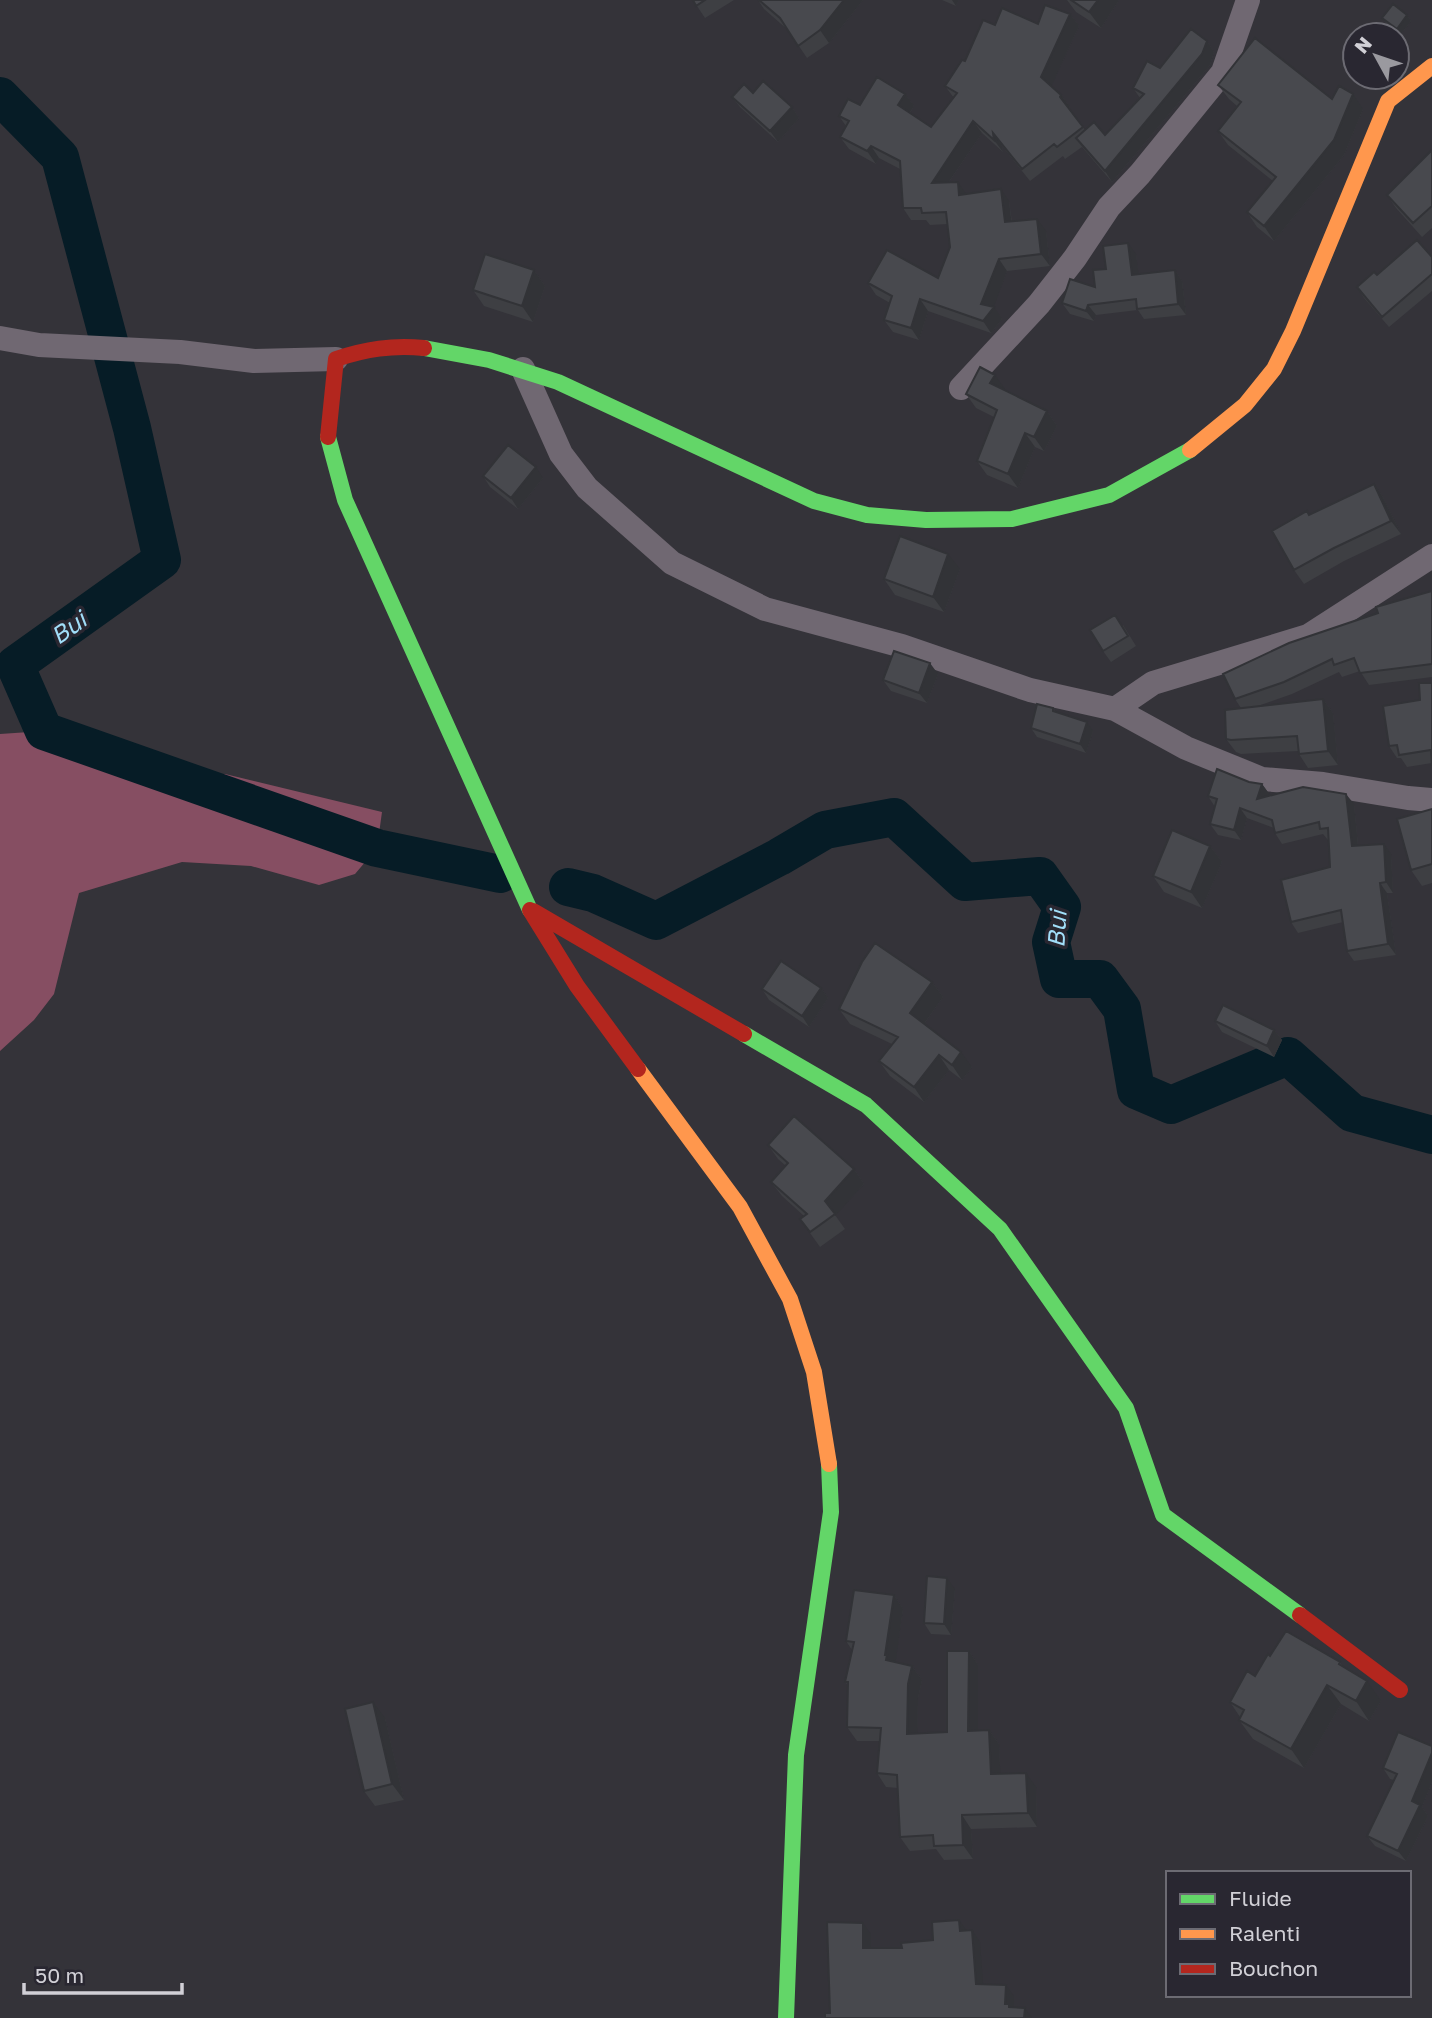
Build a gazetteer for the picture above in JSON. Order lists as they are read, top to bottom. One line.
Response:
{"water":["Bui"],"legend":["Fluide","Ralenti","Bouchon"],"scale_bar":"50 m","north":"top left"}
